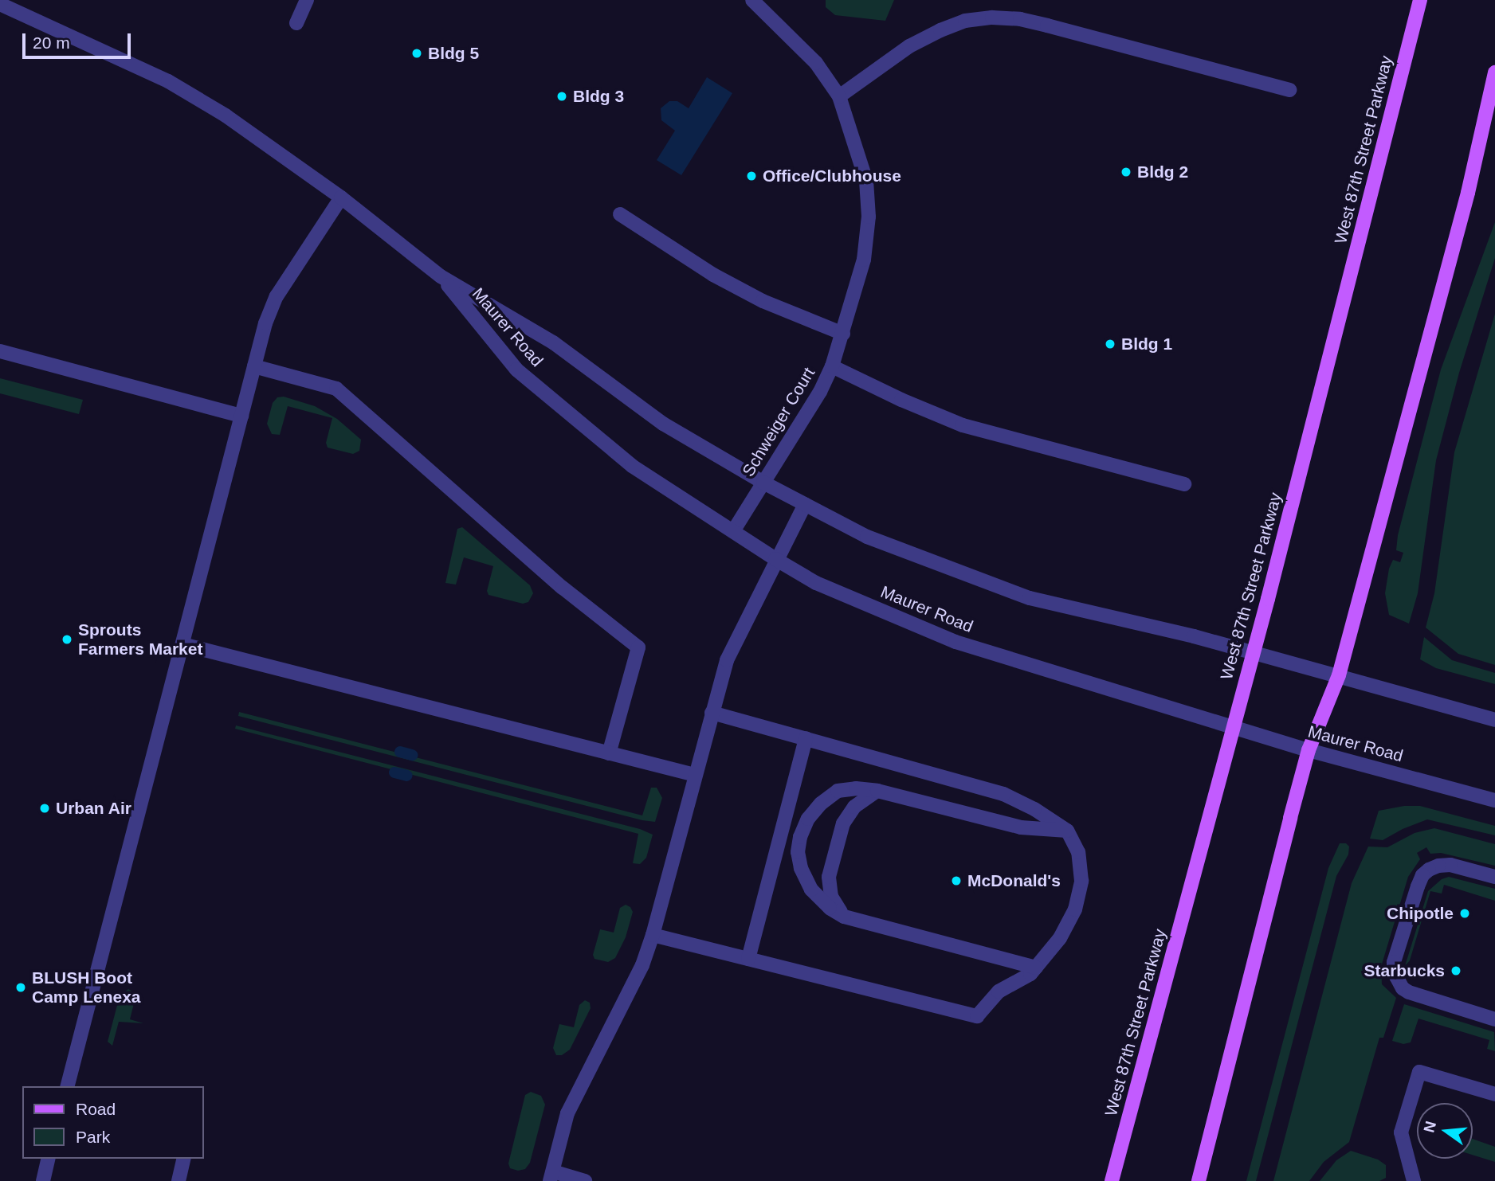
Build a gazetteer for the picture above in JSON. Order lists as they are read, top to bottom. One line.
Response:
{"streets":{"main road":["West 87th Street Parkway"],"street":["Maurer Road","Schweiger Court"]},"crossings":[["West 87th Street Parkway","Maurer Road"],["Maurer Road","Schweiger Court"]],"places":["Bldg 5","Bldg 3","Bldg 2","Office/Clubhouse","Bldg 1","Sprouts Farmers Market","Urban Air","McDonald's","Chipotle","Starbucks","BLUSH Boot Camp Lenexa"],"legend":["Road","Park"],"scale_bar":"20 m","north":"left"}
